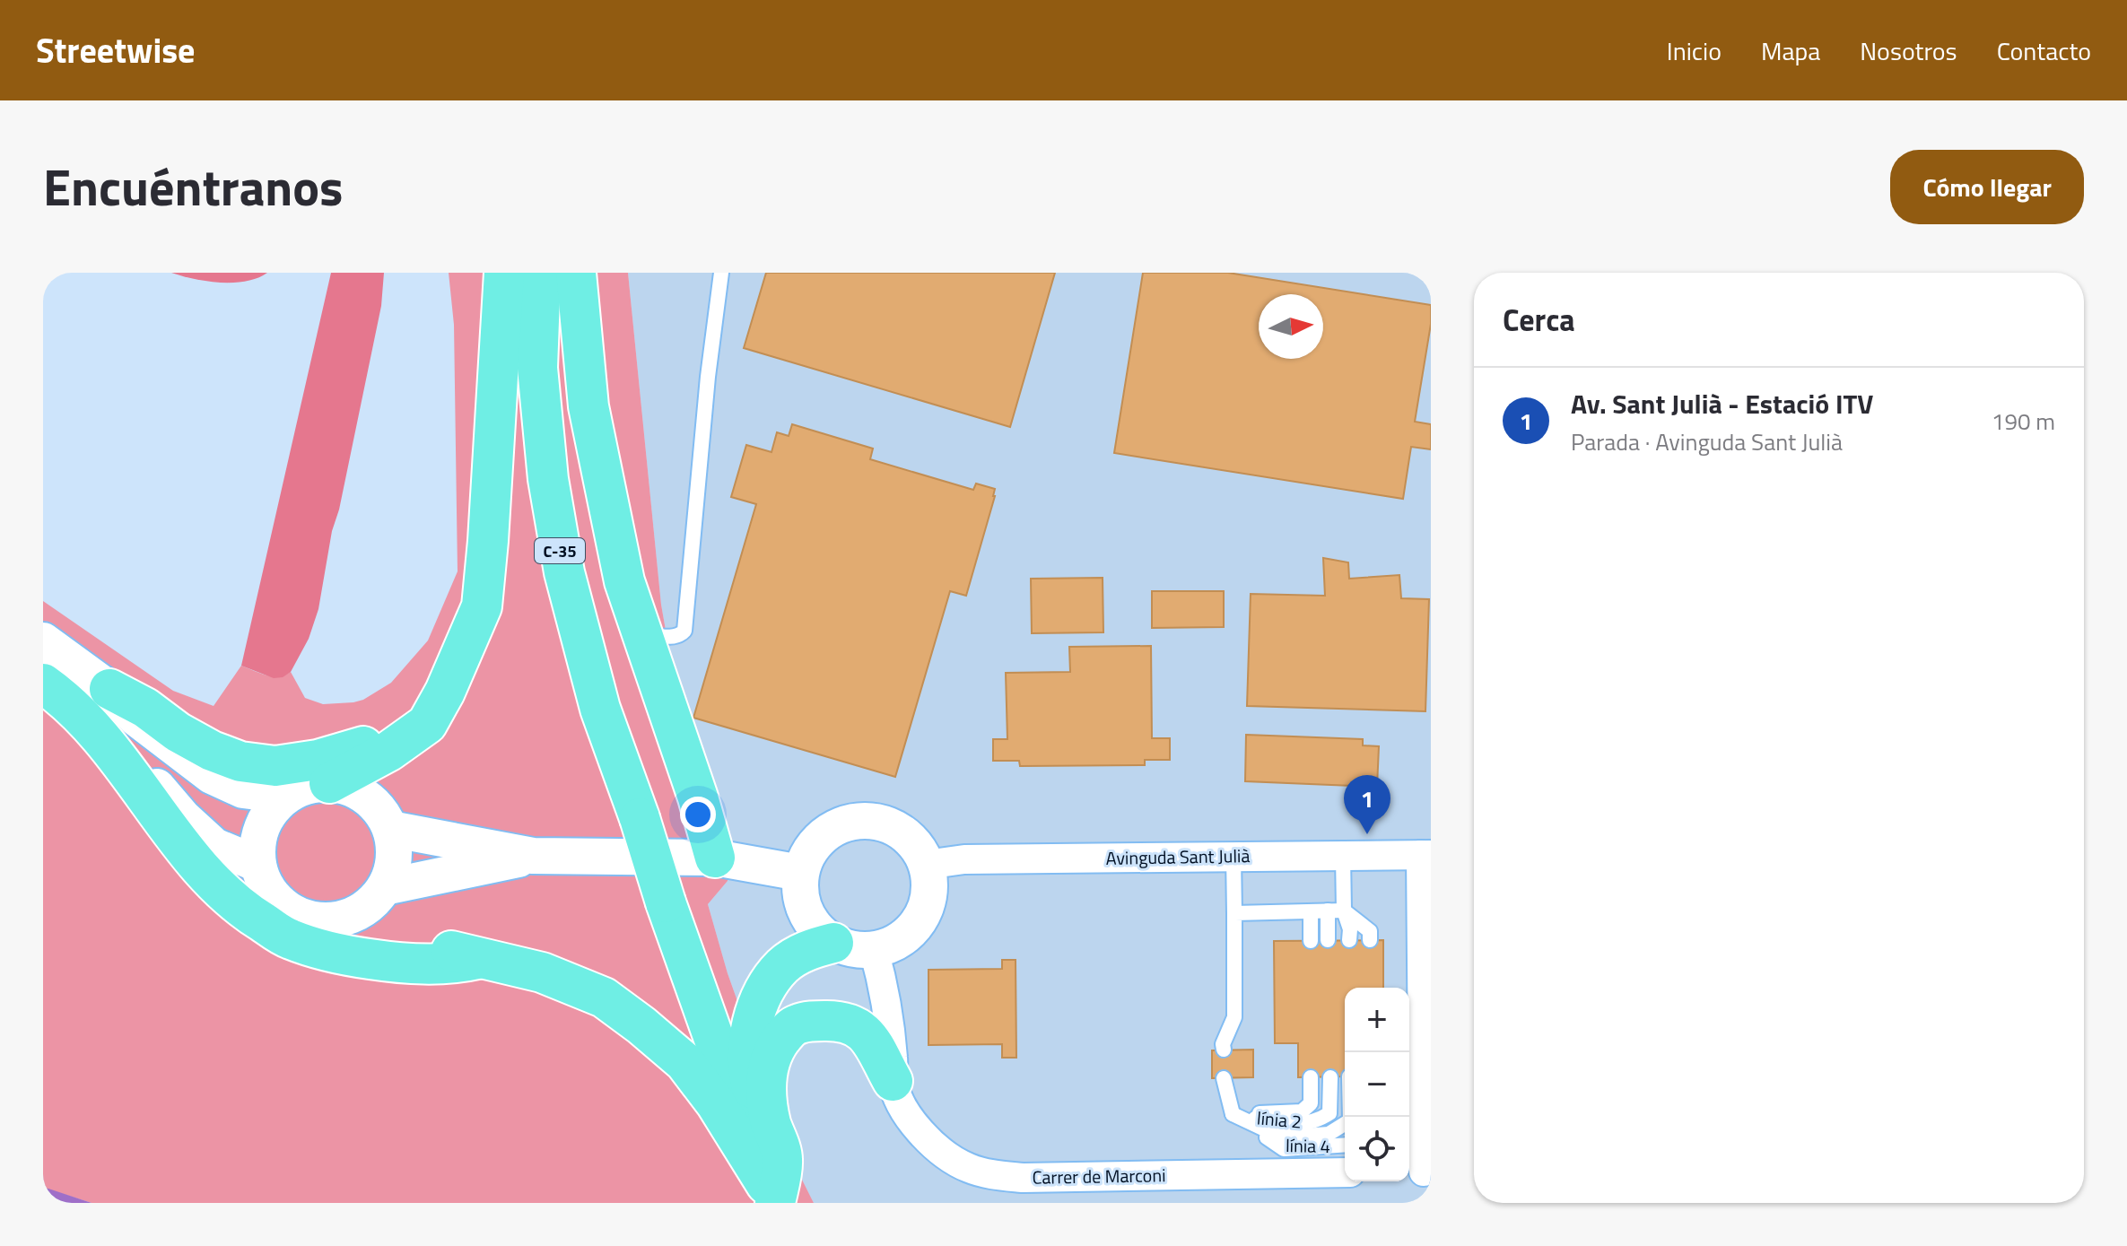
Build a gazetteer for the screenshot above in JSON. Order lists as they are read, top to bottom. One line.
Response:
{"streets":{"highway":["C-35"],"street":["Avinguda Sant Julià","Carrer de Marconi"],"lane":["línia 2","línia 4"]},"crossings":[["línia 2","línia 4"]],"north":"right","page":{"header":"Streetwise","nav":["Inicio","Mapa","Nosotros","Contacto"],"title":"Encuéntranos","buttons":"Cómo llegar","heading":"Cerca","list":[{"mark":"1","name":"Av. Sant Julià - Estació ITV","note":"Parada · Avinguda Sant Julià","value":"190 m"}],"pins":"1","map_buttons":["+","−"]}}
